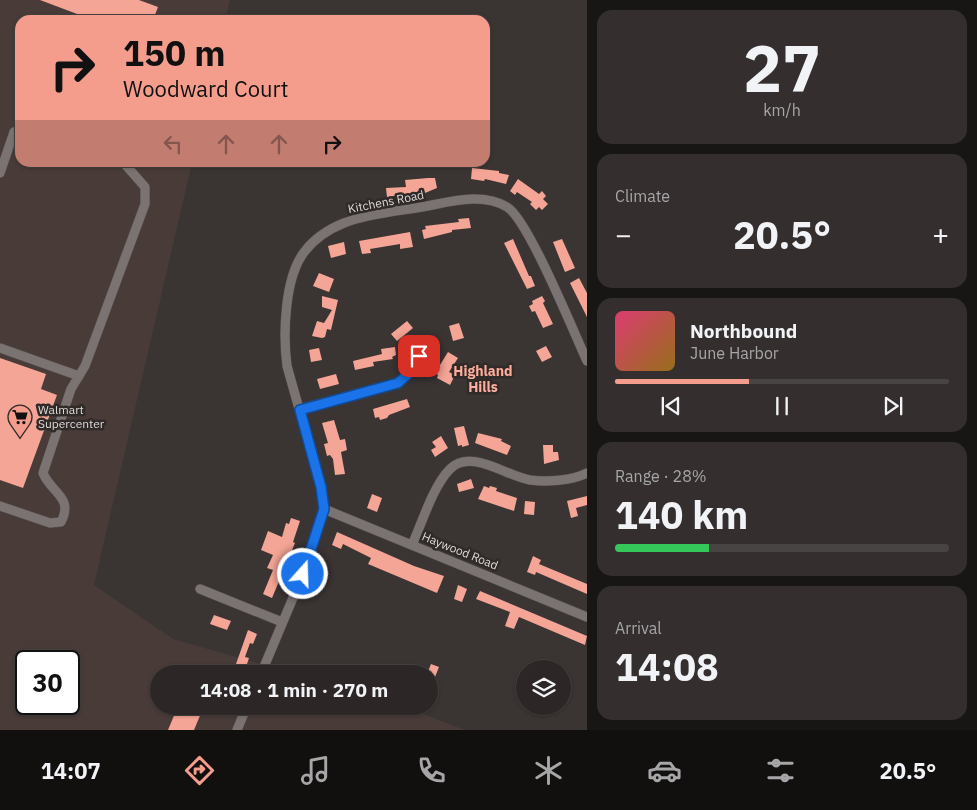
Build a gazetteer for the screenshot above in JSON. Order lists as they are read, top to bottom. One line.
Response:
{"streets":{"street":["Kitchens Road","Haywood Road"]},"crossings":[["Kitchens Road","Haywood Road"]],"districts":["Highland Hills"],"places":{"supermarket":["Walmart Supercenter"]},"page":{"tile":[["27","km/h"],"Climate",["Range · 28%","140 km"],["Arrival","14:08"]],"turn":["150 m","Woodward Court"],"heat":["−","20.5°","+"],"song":["Northbound","June Harbor"],"limit":"30","trip":"14:08 · 1 min · 270 m","tabs":["14:07","20.5°"]}}
